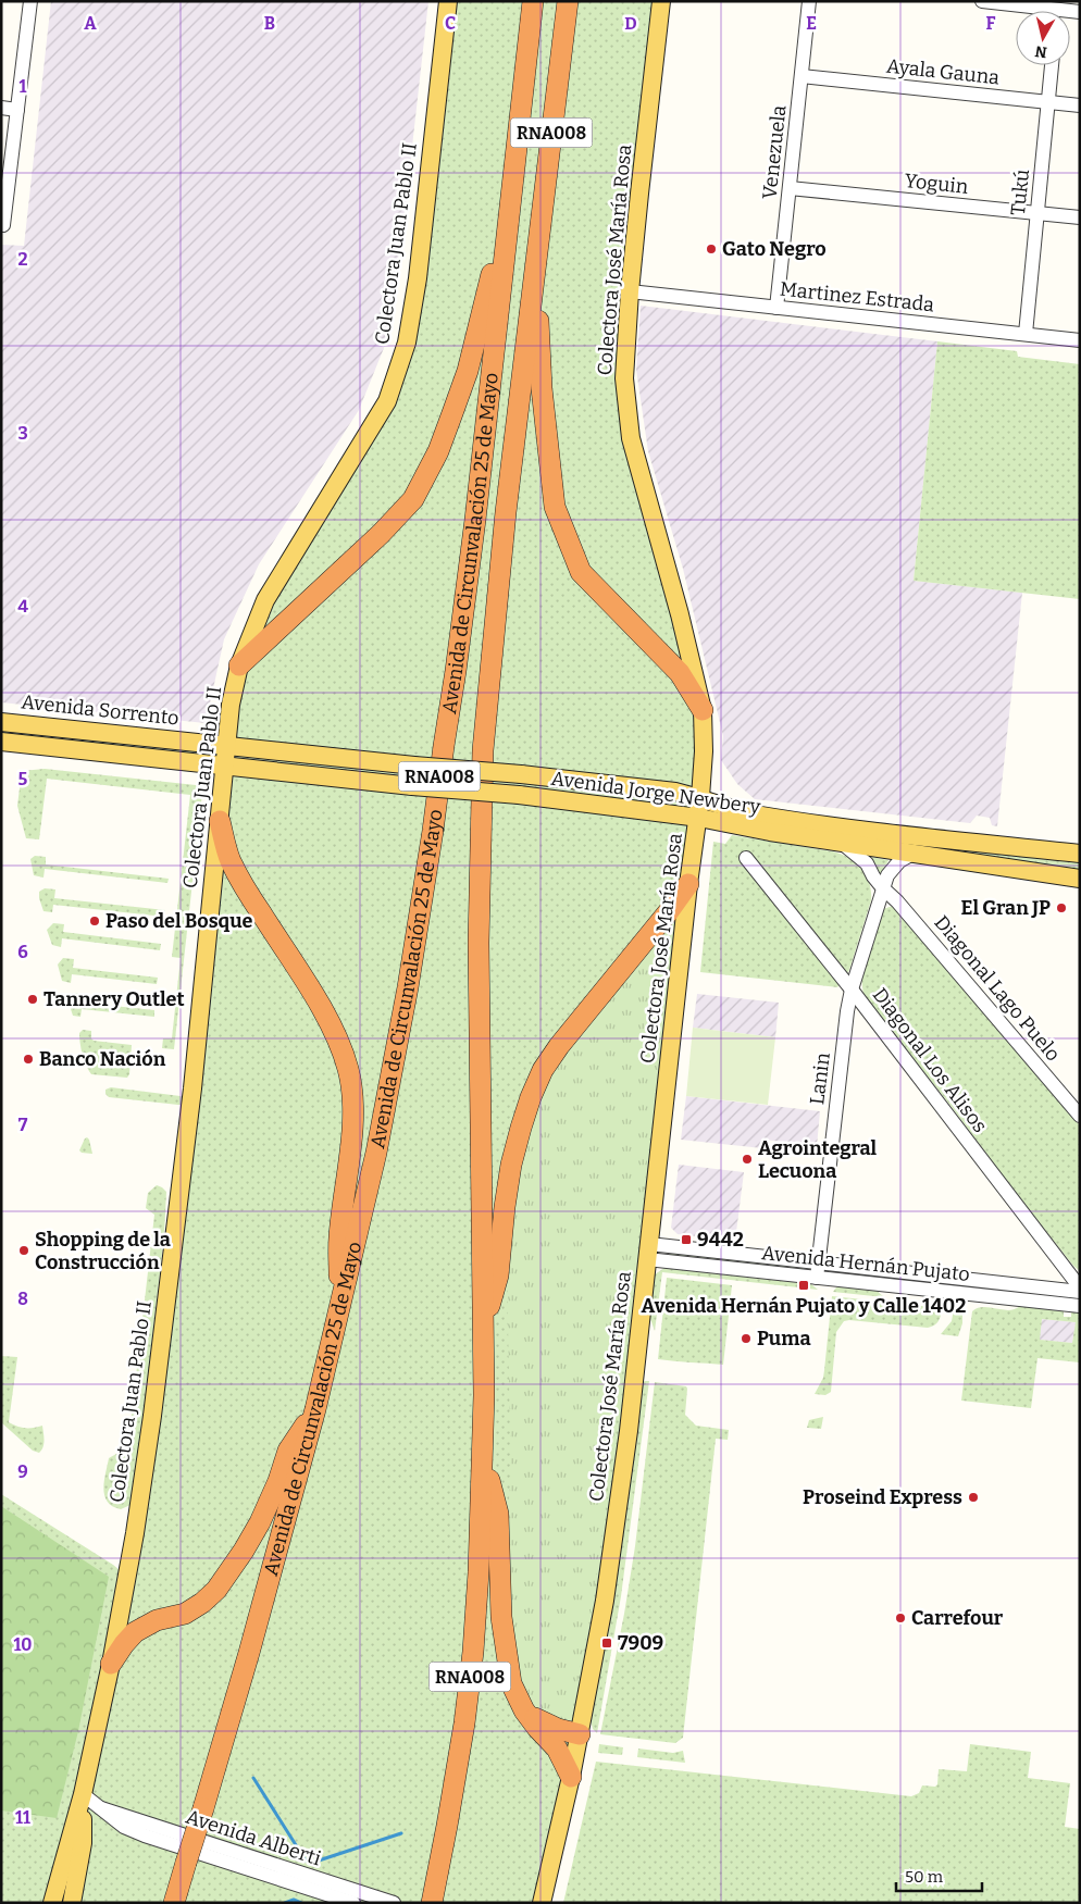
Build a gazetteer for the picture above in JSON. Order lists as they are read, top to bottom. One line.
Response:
{"streets":{"highway":["RNA008","Avenida de Circunvalación 25 de Mayo"],"main road":["Colectora Juan Pablo II","Colectora José María Rosa","Avenida Sorrento","Avenida Jorge Newbery"],"street":["Ayala Gauna","Venezuela","Yoguin","Tukú","Martinez Estrada","Diagonal Lago Puelo","Diagonal Los Alisos","Lanin","Avenida Hernán Pujato","Avenida Alberti"]},"crossings":[["Ayala Gauna","Venezuela"],["Ayala Gauna","Tukú"],["Venezuela","Yoguin"],["Venezuela","Martinez Estrada"],["Yoguin","Tukú"],["Tukú","Martinez Estrada"],["Colectora Juan Pablo II","Avenida Sorrento"],["Colectora Juan Pablo II","Avenida Jorge Newbery"],["Colectora Juan Pablo II","Avenida Alberti"],["Colectora José María Rosa","Martinez Estrada"],["Colectora José María Rosa","Avenida Jorge Newbery"],["Colectora José María Rosa","Avenida Hernán Pujato"],["Avenida Sorrento","Avenida Jorge Newbery"],["Avenida Jorge Newbery","Diagonal Lago Puelo"],["Diagonal Lago Puelo","Lanin"],["Diagonal Los Alisos","Lanin"],["Diagonal Los Alisos","Avenida Hernán Pujato"],["Lanin","Avenida Hernán Pujato"]],"places":{"other":["Gato Negro","El Gran JP","Paso del Bosque","Tannery Outlet","Banco Nación","Agrointegral Lecuona","Shopping de la Construcción","Puma","Proseind Express","Carrefour"],"transit":["9442","Avenida Hernán Pujato y Calle 1402","7909"]},"scale_bar":"50 m","north":"bottom","grid":{"columns":["A","B","C","D","E","F"],"rows":["1","2","3","4","5","6","7","8","9","10","11"]}}
